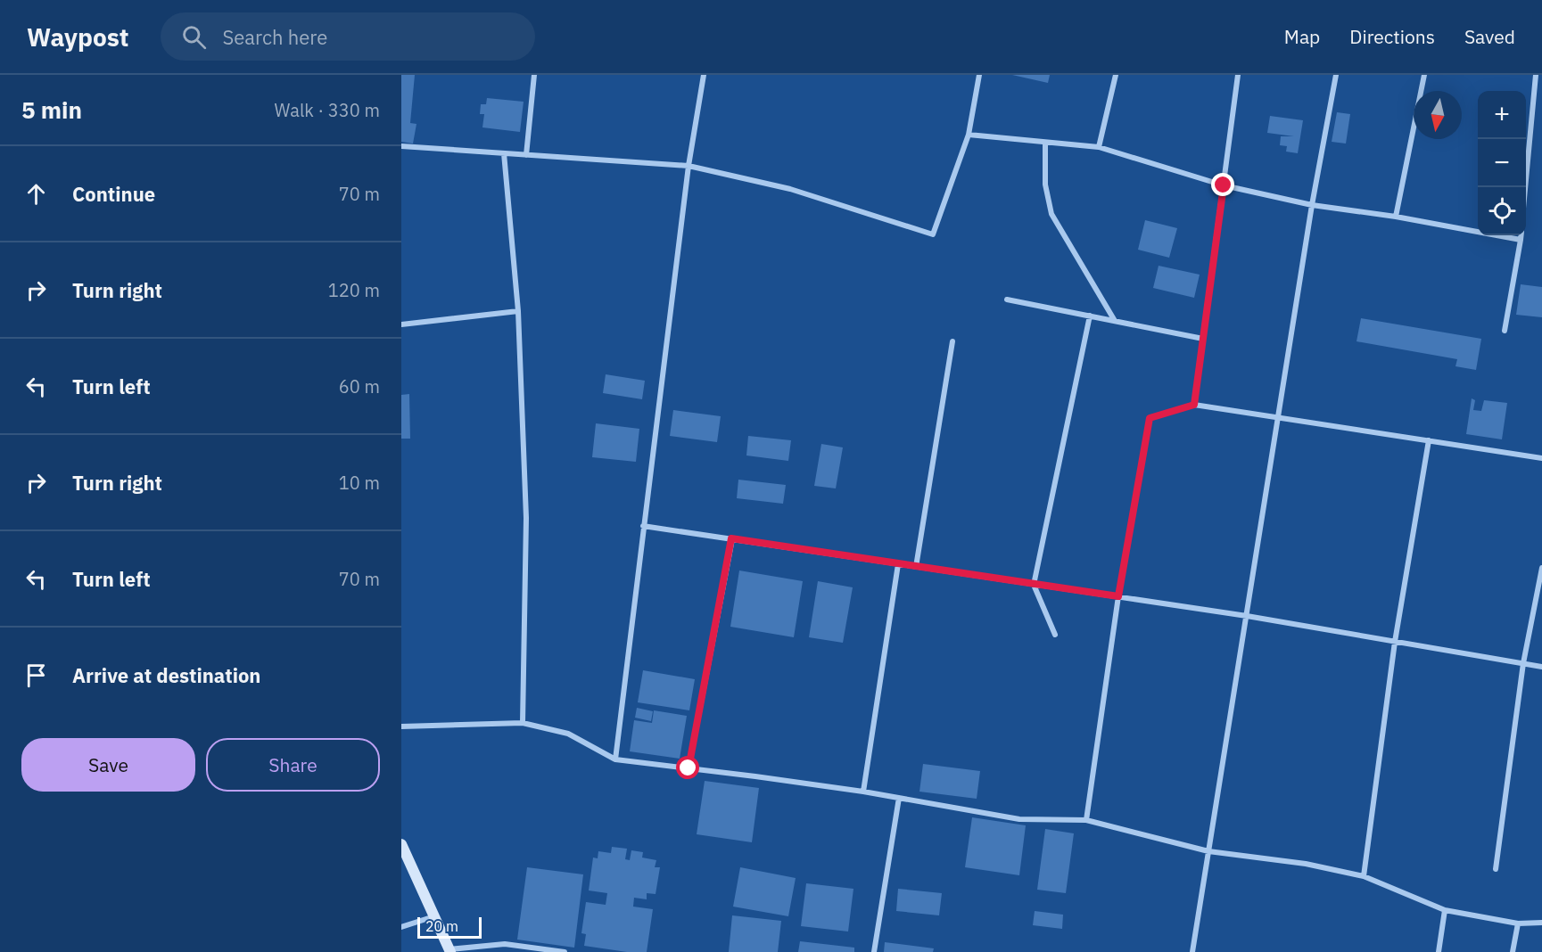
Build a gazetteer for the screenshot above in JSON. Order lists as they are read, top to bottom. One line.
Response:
{"scale_bar":"20 m","north":"bottom","page":{"header":"Waypost","search":"Search here","nav":["Map","Directions","Saved"],"heading":["5 min","Walk · 330 m"],"map_buttons":["+","−"],"list":[["Continue","70 m"],["Turn right","120 m"],["Turn left","60 m"],["Turn right","10 m"],["Turn left","70 m"],"Arrive at destination"],"buttons":["Save","Share"],"scale":"20 m"}}
